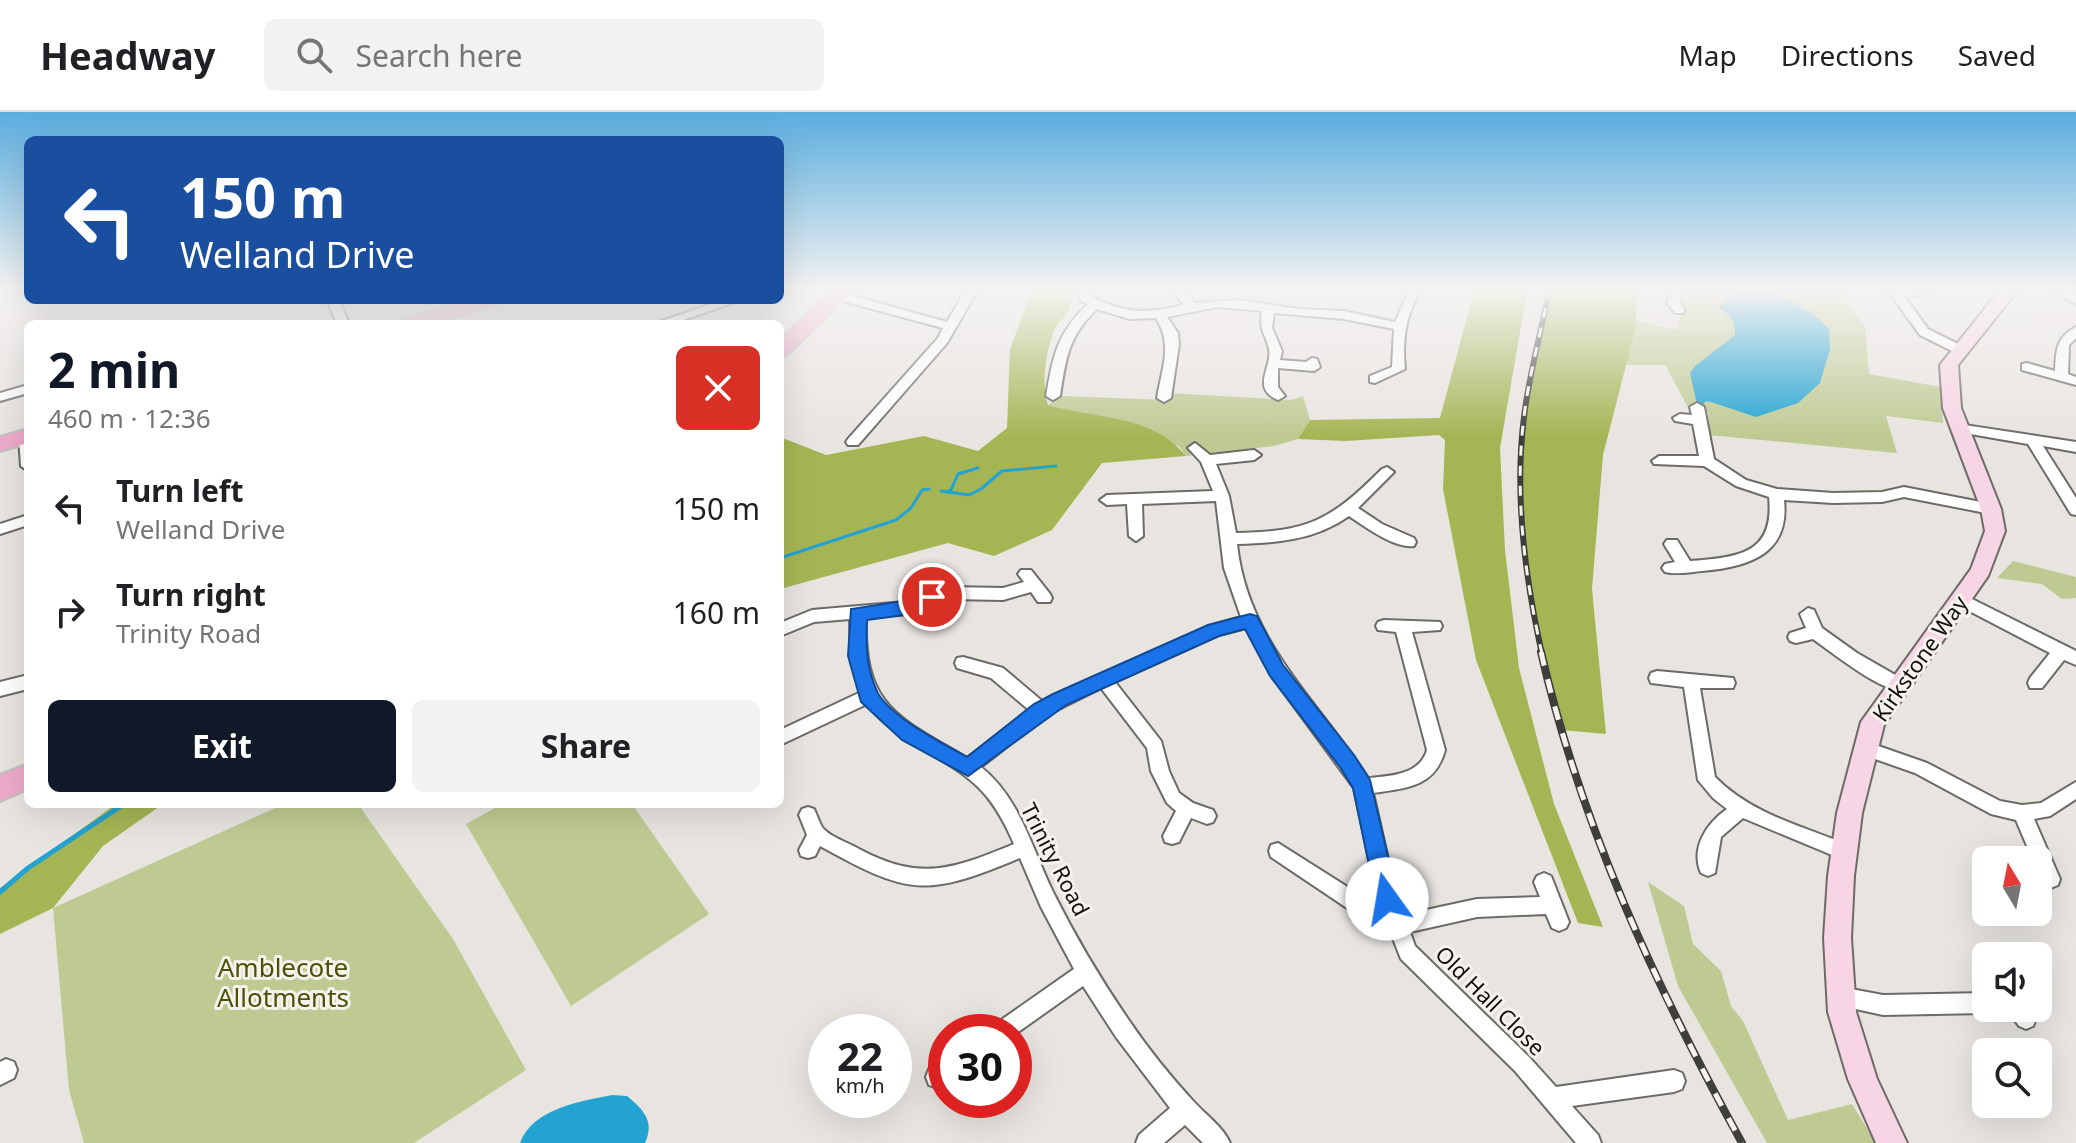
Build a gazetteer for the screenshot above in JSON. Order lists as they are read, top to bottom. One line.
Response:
{"streets":{"street":["Kirkstone Way","Trinity Road","Old Hall Close"]},"parks":["Amblecote Allotments"],"north":"top","page":{"header":"Headway","search":"Search here","nav":["Map","Directions","Saved"],"turn":["150 m","Welland Drive"],"heading":["2 min","460 m · 12:36"],"list":[{"name":"Turn left","note":"Welland Drive","value":"150 m"},{"name":"Turn right","note":"Trinity Road","value":"160 m"}],"buttons":["Exit","Share"],"speed":"22 km/h","limit":"30"}}
